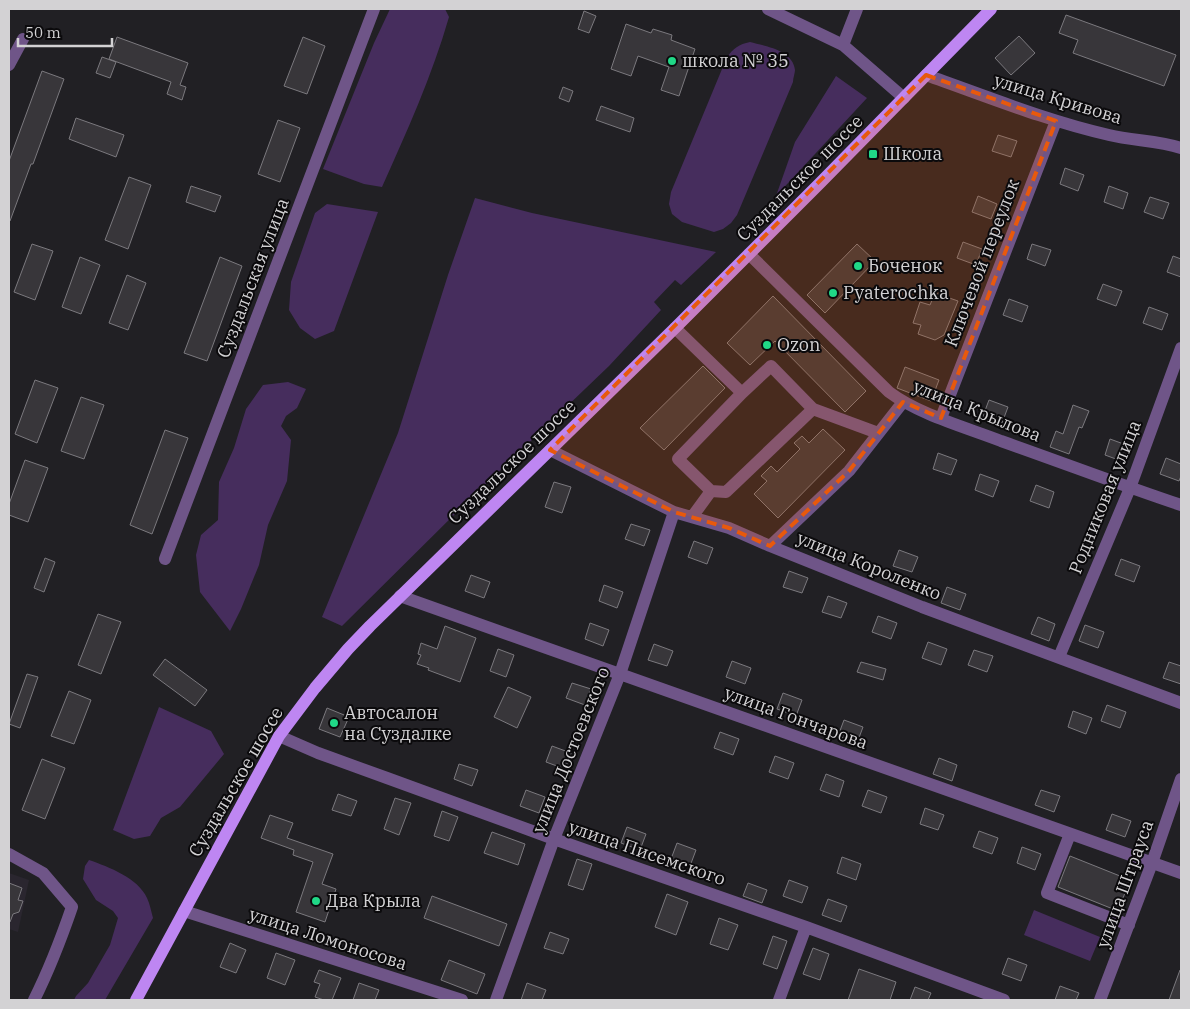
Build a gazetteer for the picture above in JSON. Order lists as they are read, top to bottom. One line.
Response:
{"streets":{"main road":["Суздальское шоссе"],"street":["улица Кривова","Ключевой переулок","Суздальская улица","улица Крылова","Родниковая улица","улица Короленко","улица Гончарова","улица Достоевского","улица Писемского","улица Штрауса","улица Ломоносова"]},"crossings":[["улица Кривова","Суздальское шоссе"],["улица Кривова","Ключевой переулок"],["Суздальское шоссе","улица Крылова"],["Суздальское шоссе","улица Короленко"],["Суздальское шоссе","улица Гончарова"],["Суздальское шоссе","улица Писемского"],["Суздальское шоссе","улица Ломоносова"],["Ключевой переулок","улица Крылова"],["улица Крылова","Родниковая улица"],["Родниковая улица","улица Короленко"],["улица Короленко","улица Достоевского"],["улица Гончарова","улица Достоевского"],["улица Гончарова","улица Штрауса"],["улица Достоевского","улица Писемского"]],"places":{"other":["школа № 35","Боченок","Pyaterochka","Ozon","Автосалон на Суздалке","Два Крыла"],"transit":["Школа"]},"scale_bar":"50 m"}
